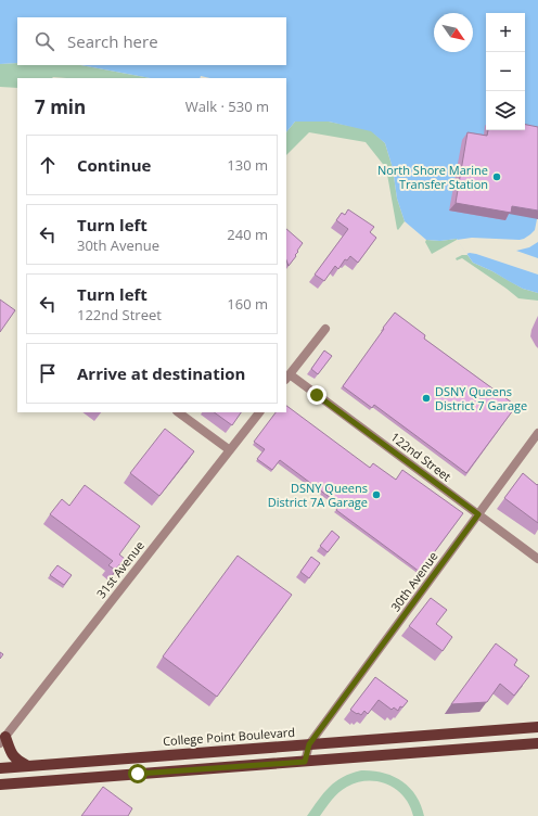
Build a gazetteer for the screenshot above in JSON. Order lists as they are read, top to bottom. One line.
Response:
{"streets":{"main road":["College Point Boulevard"],"street":["122nd Street","31st Avenue","30th Avenue"]},"crossings":[["122nd Street","30th Avenue"],["30th Avenue","College Point Boulevard"]],"places":["North Shore Marine Transfer Station","DSNY Queens District 7 Garage","DSNY Queens District 7A Garage"],"north":"bottom right","page":{"map_buttons":["+","−"],"search":"Search here","heading":["7 min","Walk · 530 m"],"list":[["Continue","130 m"],["Turn left","30th Avenue","240 m"],["Turn left","122nd Street","160 m"],"Arrive at destination"]}}
